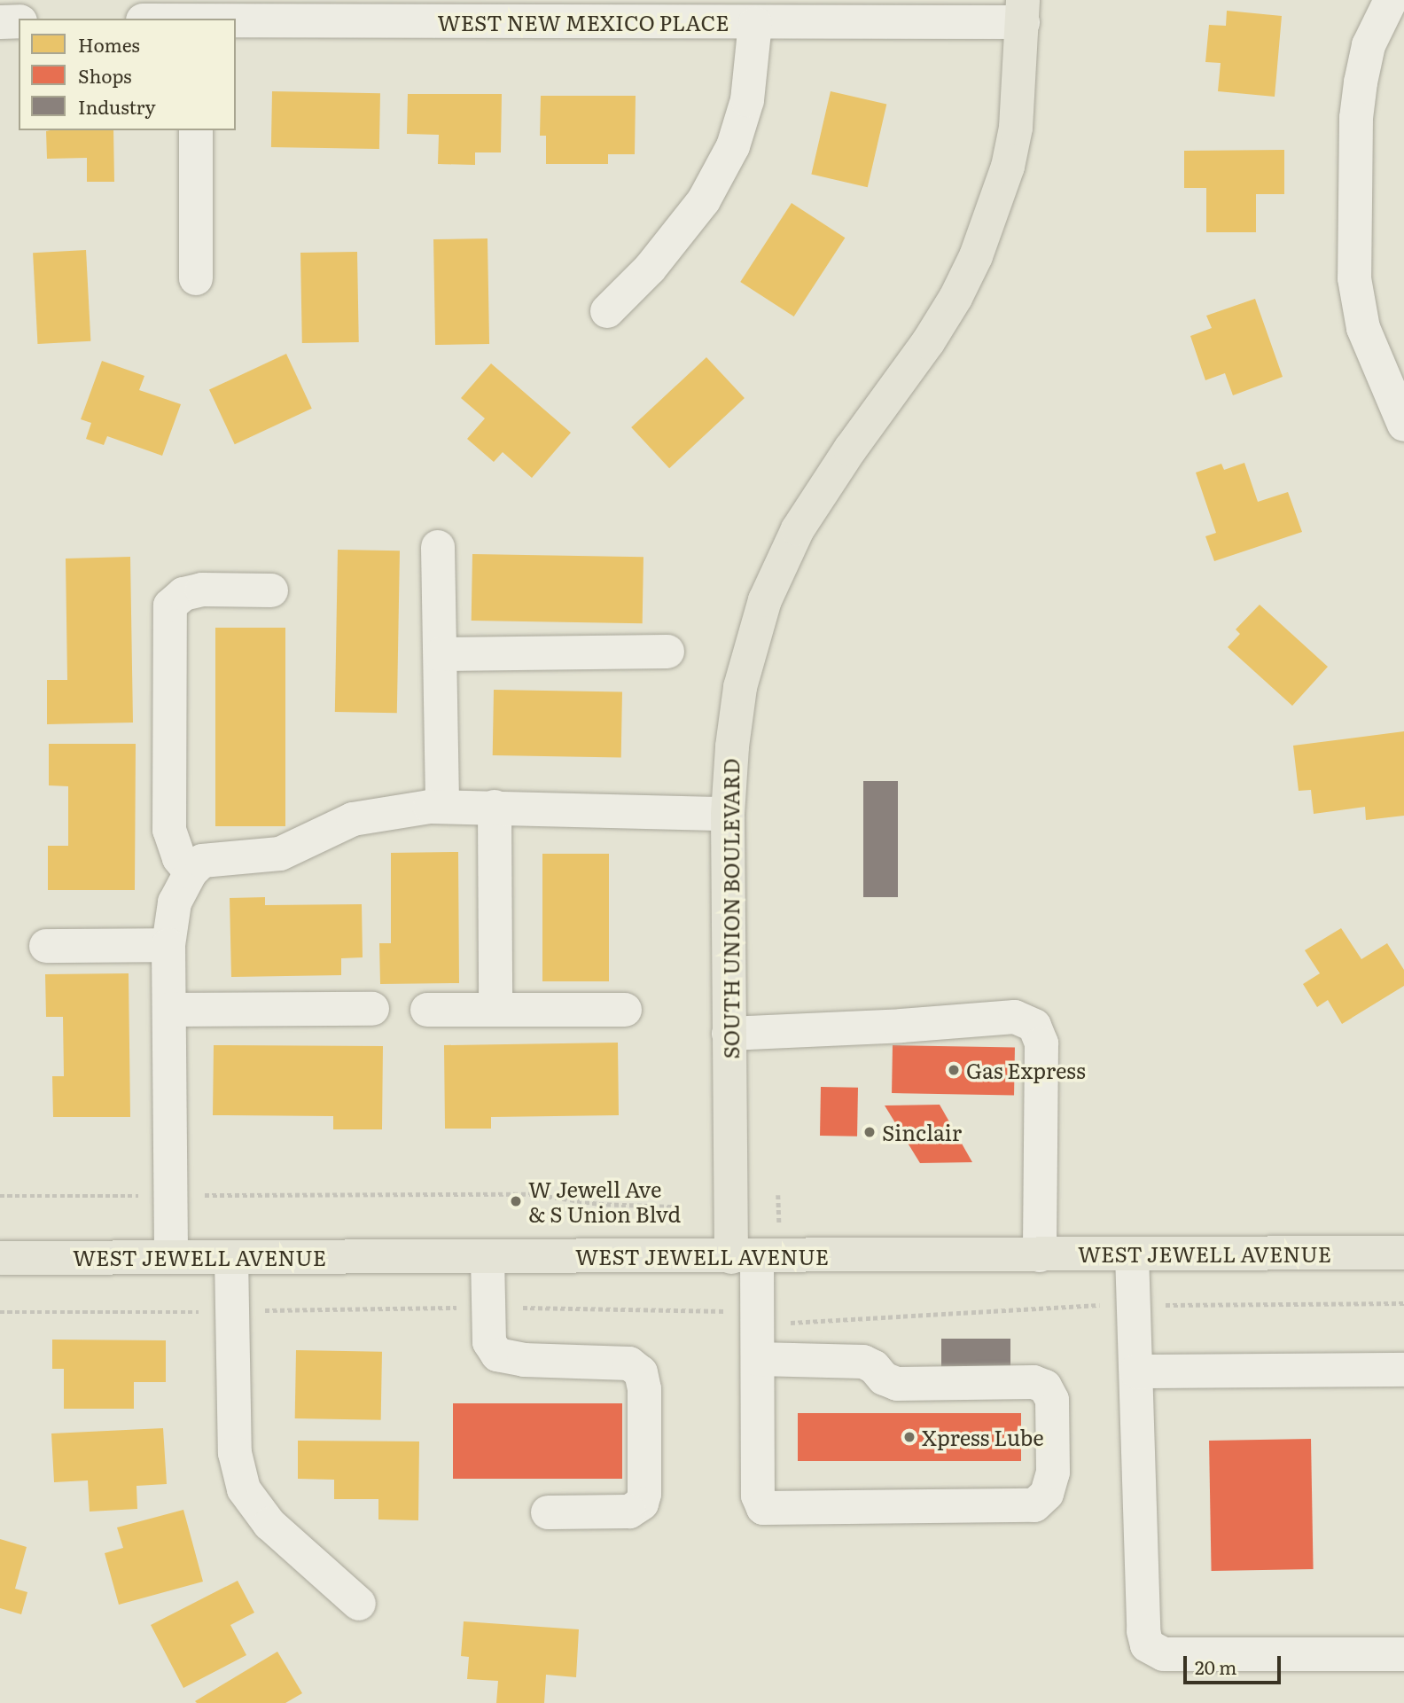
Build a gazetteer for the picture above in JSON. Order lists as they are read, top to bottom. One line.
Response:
{"streets":{"main road":["SOUTH UNION BOULEVARD","WEST JEWELL AVENUE"],"street":["WEST NEW MEXICO PLACE"]},"crossings":[["WEST NEW MEXICO PLACE","SOUTH UNION BOULEVARD"],["SOUTH UNION BOULEVARD","WEST JEWELL AVENUE"]],"places":["Gas Express","Sinclair","W Jewell Ave & S Union Blvd","Xpress Lube"],"legend":["Homes","Shops","Industry"],"scale_bar":"20 m"}
